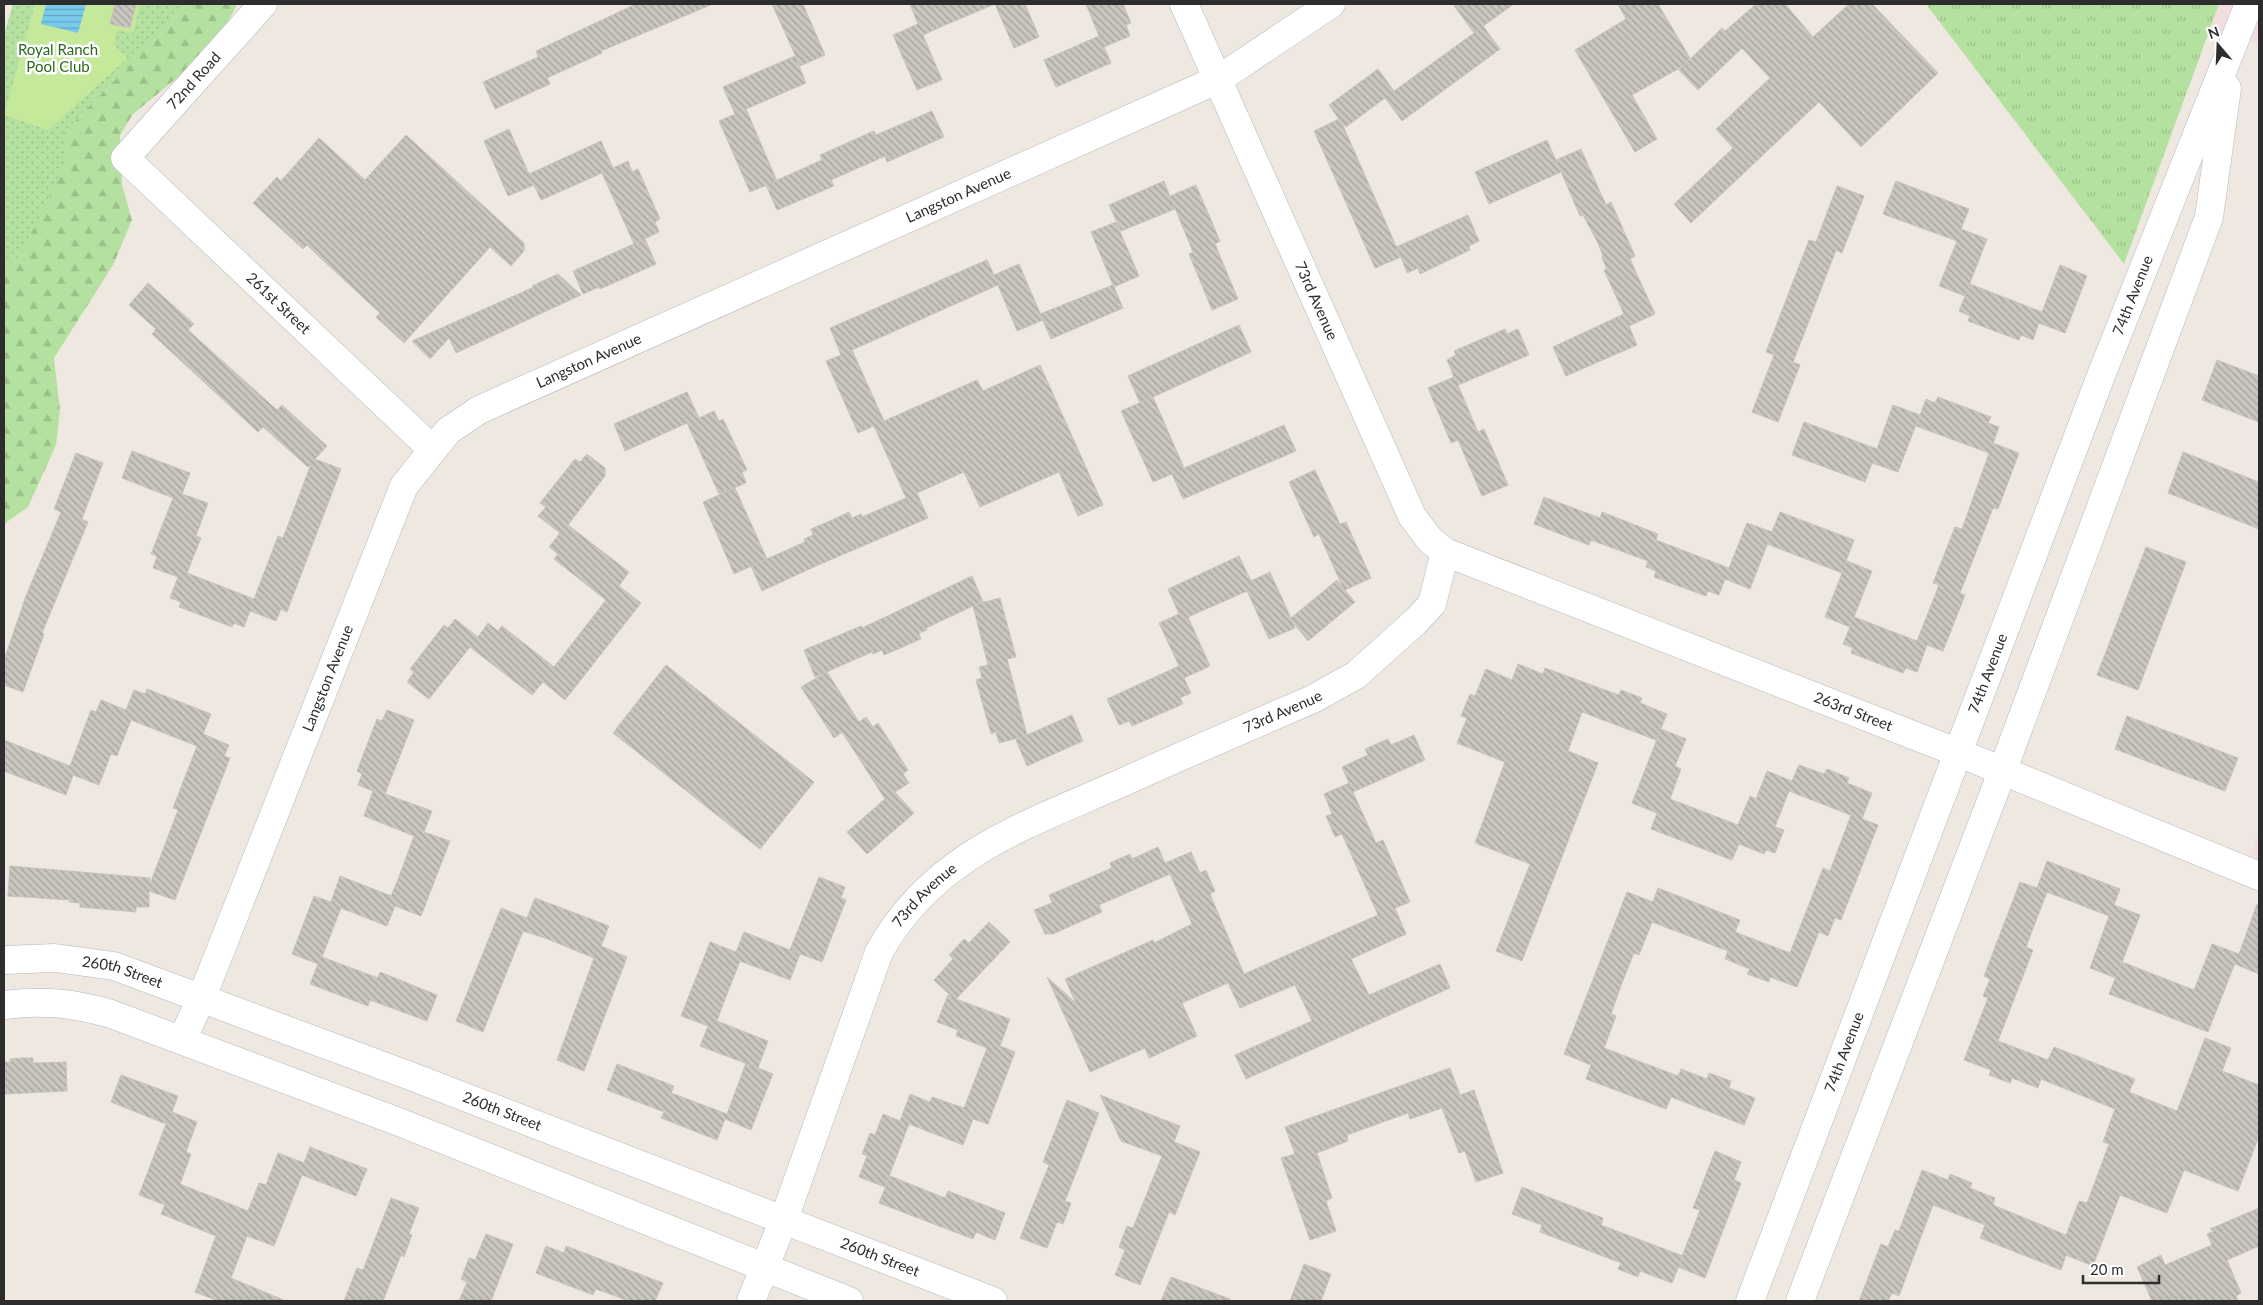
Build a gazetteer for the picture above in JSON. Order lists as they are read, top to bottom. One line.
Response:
{"streets":{"street":["72nd Road","Langston Avenue","74th Avenue","73rd Avenue","261st Street","263rd Street","260th Street"]},"crossings":[["72nd Road","261st Street"],["Langston Avenue","73rd Avenue"],["Langston Avenue","261st Street"],["Langston Avenue","260th Street"],["74th Avenue","263rd Street"],["73rd Avenue","263rd Street"],["73rd Avenue","260th Street"]],"parks":["Royal Ranch Pool Club"],"scale_bar":"20 m","north":"top"}
